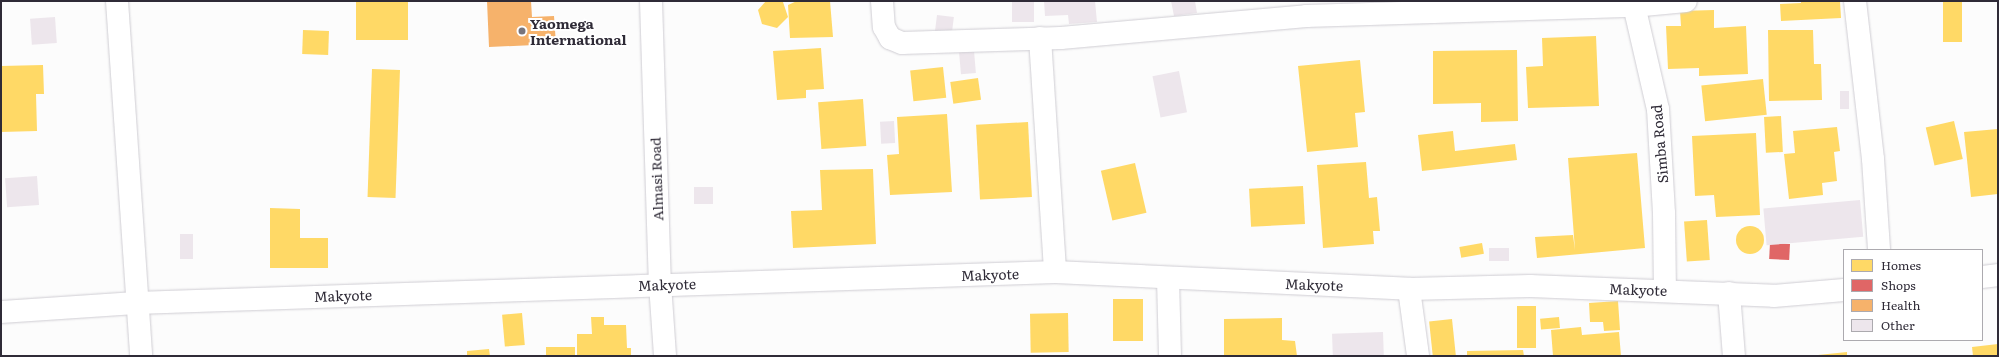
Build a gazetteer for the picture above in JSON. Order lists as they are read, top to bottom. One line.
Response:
{"streets":{"street":["Simba Road","Almasi Road","Makyote"]},"crossings":[["Simba Road","Makyote"],["Almasi Road","Makyote"]],"places":["Yaomega International"],"legend":["Homes","Shops","Health","Other"]}
